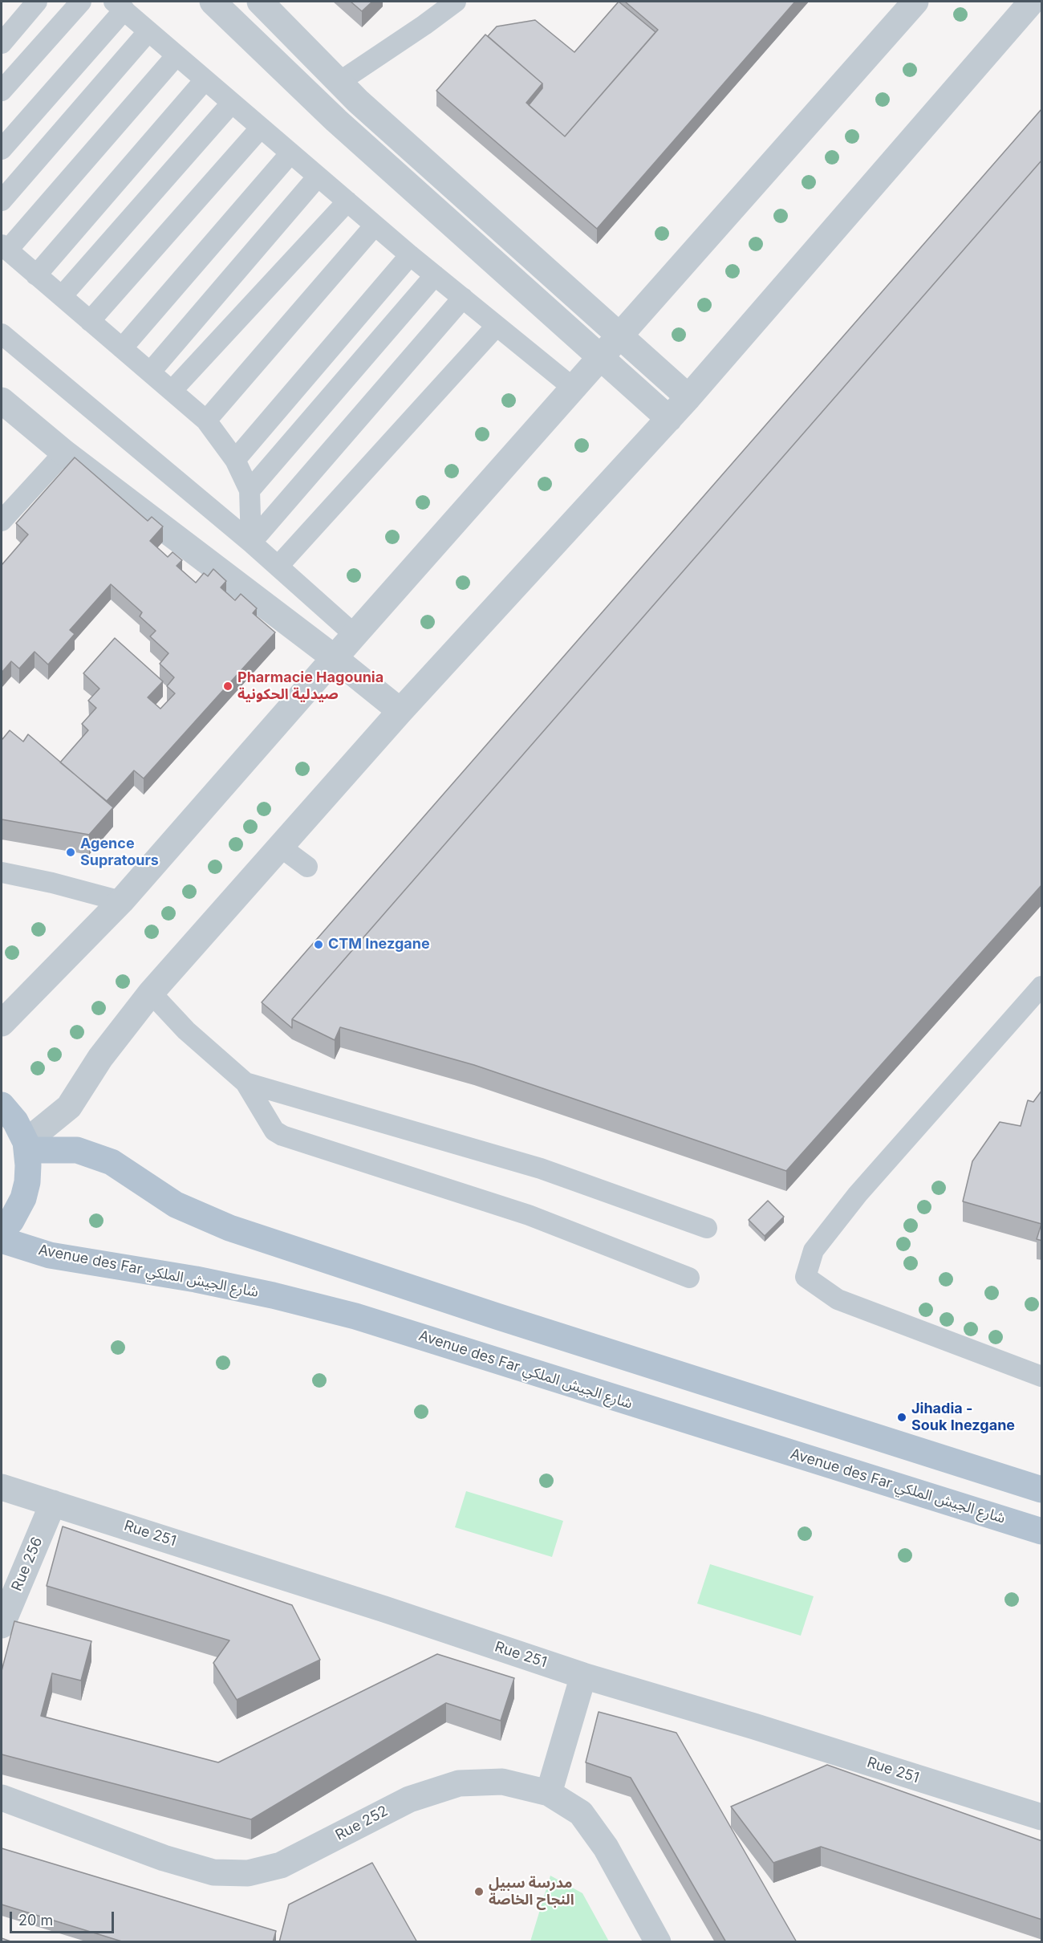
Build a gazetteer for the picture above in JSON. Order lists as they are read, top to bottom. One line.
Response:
{"streets":{"main road":["Avenue des Far شارع الجيش الملكي"],"street":["Rue 251","Rue 256","Rue 252"]},"crossings":[["Rue 251","Rue 256"]],"places":["Pharmacie Hagounia صيدلية الحكونية","Agence Supratours","CTM Inezgane","Jihadia - Souk Inezgane","مدرسة سبيل النجاح الخاصة"],"scale_bar":"20 m"}
